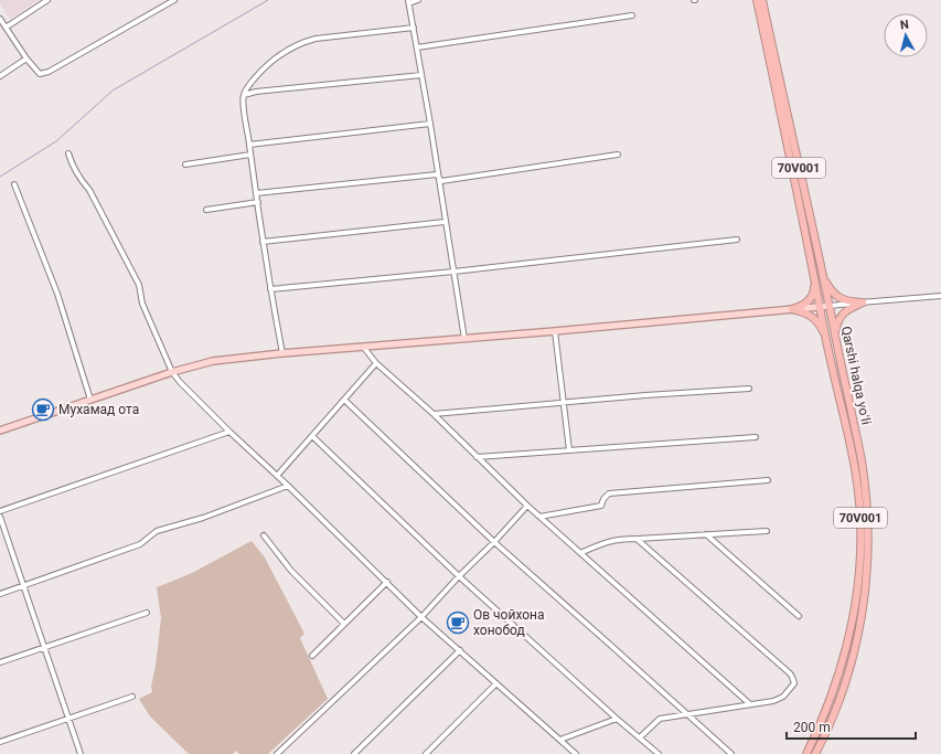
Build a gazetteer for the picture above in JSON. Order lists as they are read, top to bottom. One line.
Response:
{"streets":{"highway":["70V001","Qarshi halqa yoʻli"]},"places":{"cafe":["Мухамад ота","Ов чойхона хонобод"]},"scale_bar":"200 m","north":"top"}
